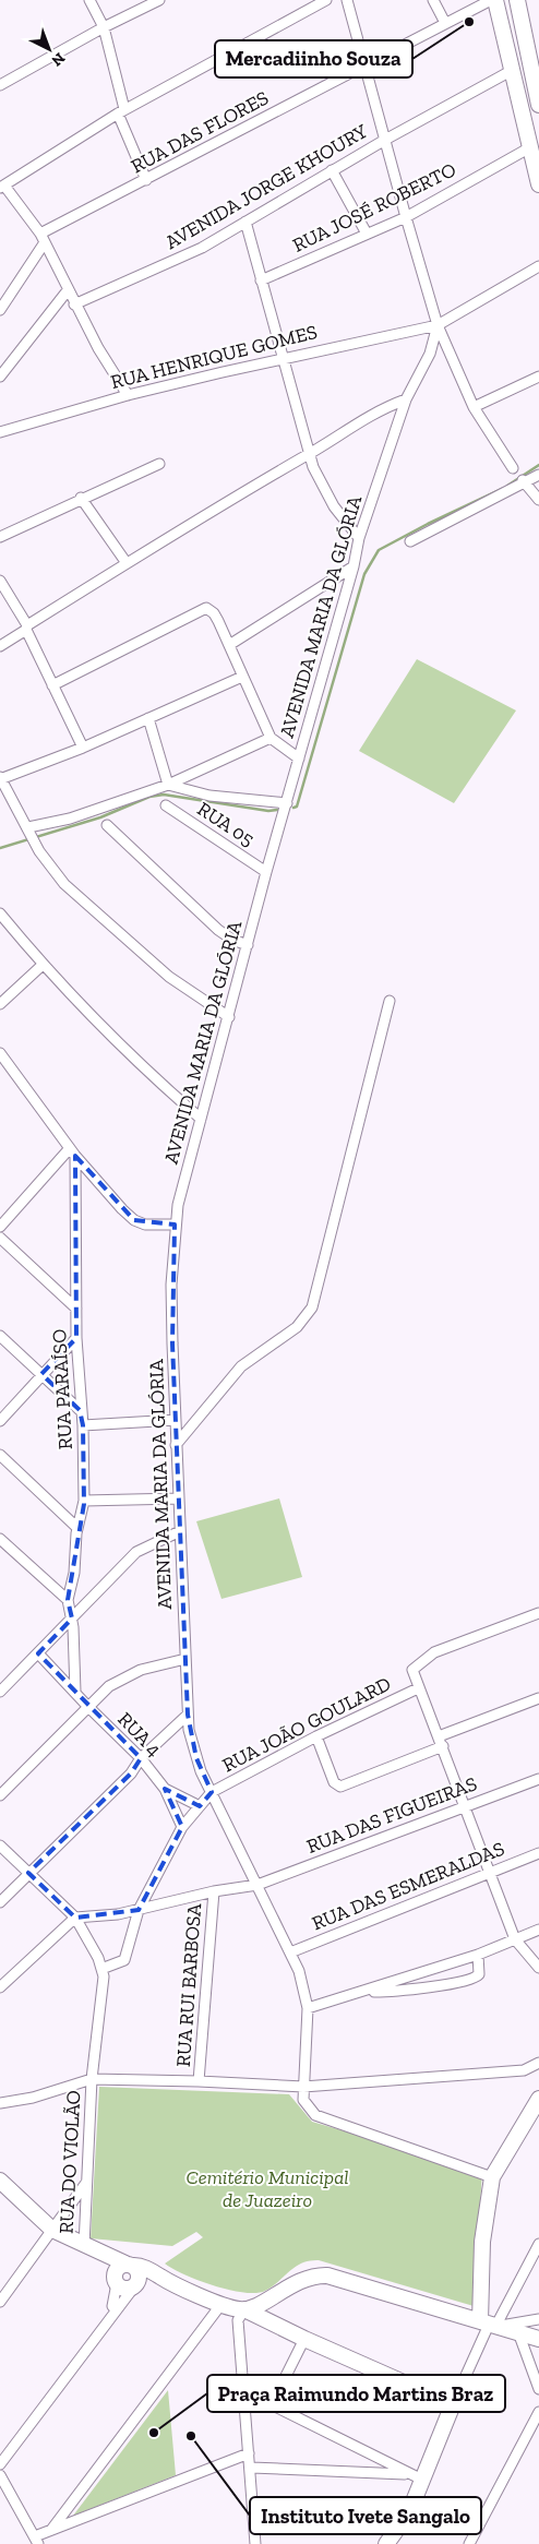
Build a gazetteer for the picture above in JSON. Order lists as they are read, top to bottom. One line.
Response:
{"streets":{"street":["RUA DAS FLORES","AVENIDA JORGE KHOURY","RUA JOSÉ ROBERTO","RUA HENRIQUE GOMES","AVENIDA MARIA DA GLÓRIA","RUA 05","RUA PARAÍSO","RUA JOÃO GOULARD","RUA 4","RUA DAS FIGUEIRAS","RUA DAS ESMERALDAS","RUA RUI BARBOSA","RUA DO VIOLÃO"]},"crossings":[["RUA HENRIQUE GOMES","AVENIDA MARIA DA GLÓRIA"],["AVENIDA MARIA DA GLÓRIA","RUA 05"],["AVENIDA MARIA DA GLÓRIA","RUA JOÃO GOULARD"],["AVENIDA MARIA DA GLÓRIA","RUA DAS FIGUEIRAS"],["AVENIDA MARIA DA GLÓRIA","RUA DAS ESMERALDAS"],["RUA JOÃO GOULARD","RUA 4"],["RUA JOÃO GOULARD","RUA DAS FIGUEIRAS"],["RUA JOÃO GOULARD","RUA DO VIOLÃO"],["RUA DAS FIGUEIRAS","RUA RUI BARBOSA"]],"parks":["Cemitério Municipal de Juazeiro"],"places":["Mercadiinho Souza","Praça Raimundo Martins Braz","Instituto Ivete Sangalo"],"north":"bottom right"}
